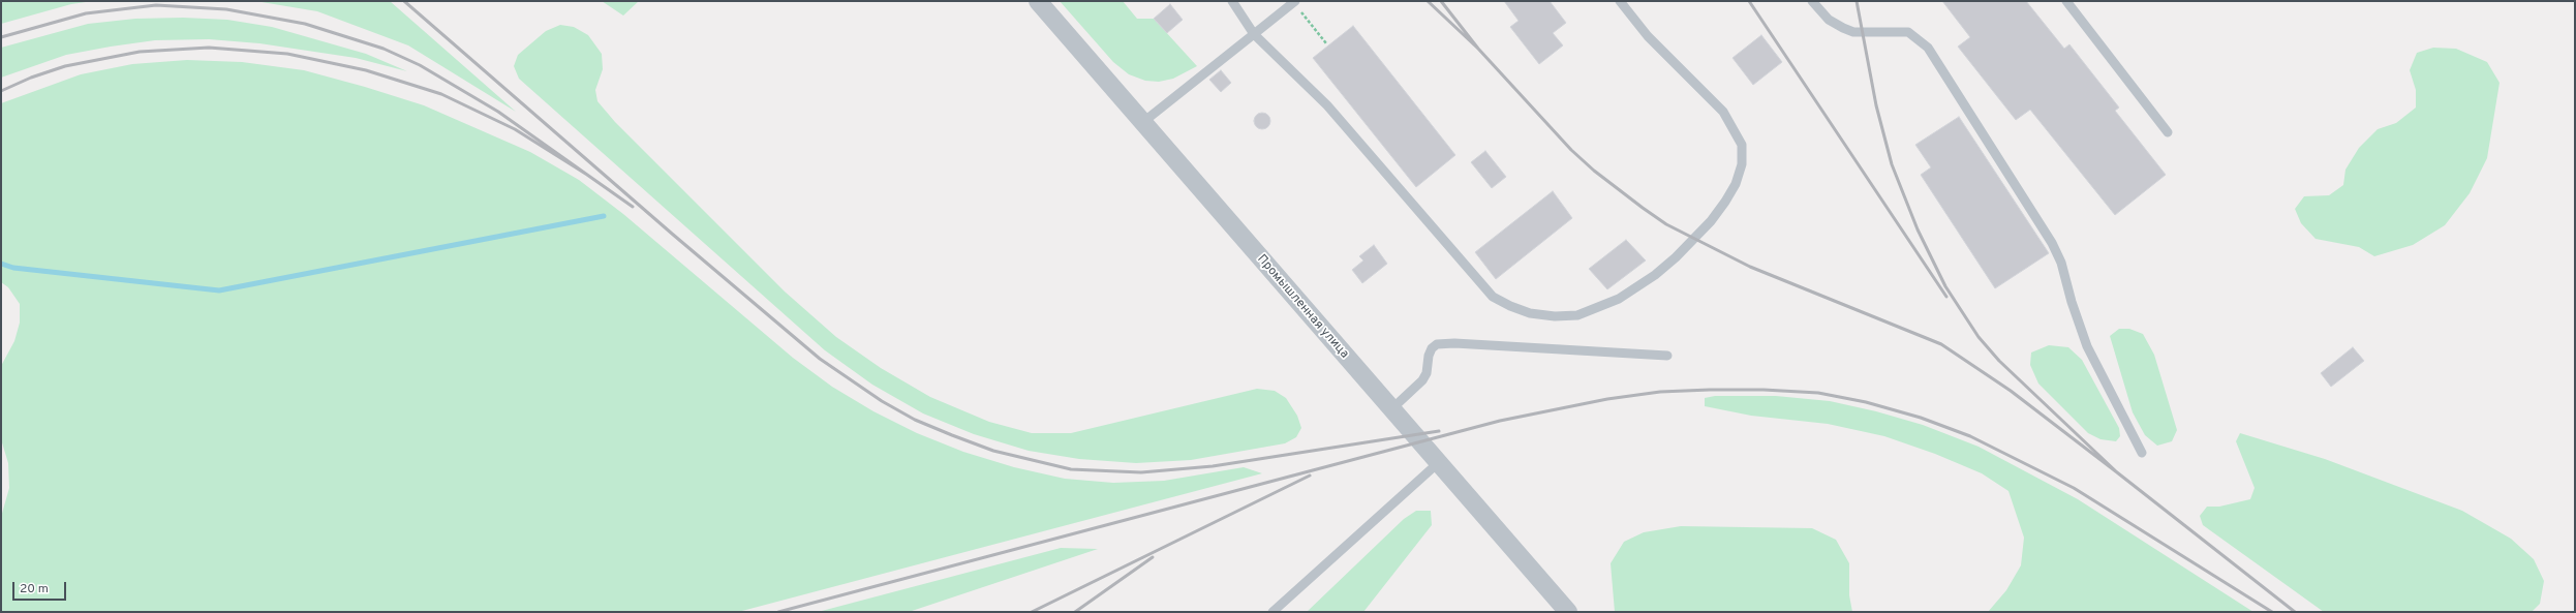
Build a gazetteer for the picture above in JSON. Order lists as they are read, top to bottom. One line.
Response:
{"streets":{"street":["Промышленная улица"]},"scale_bar":"20 m"}
